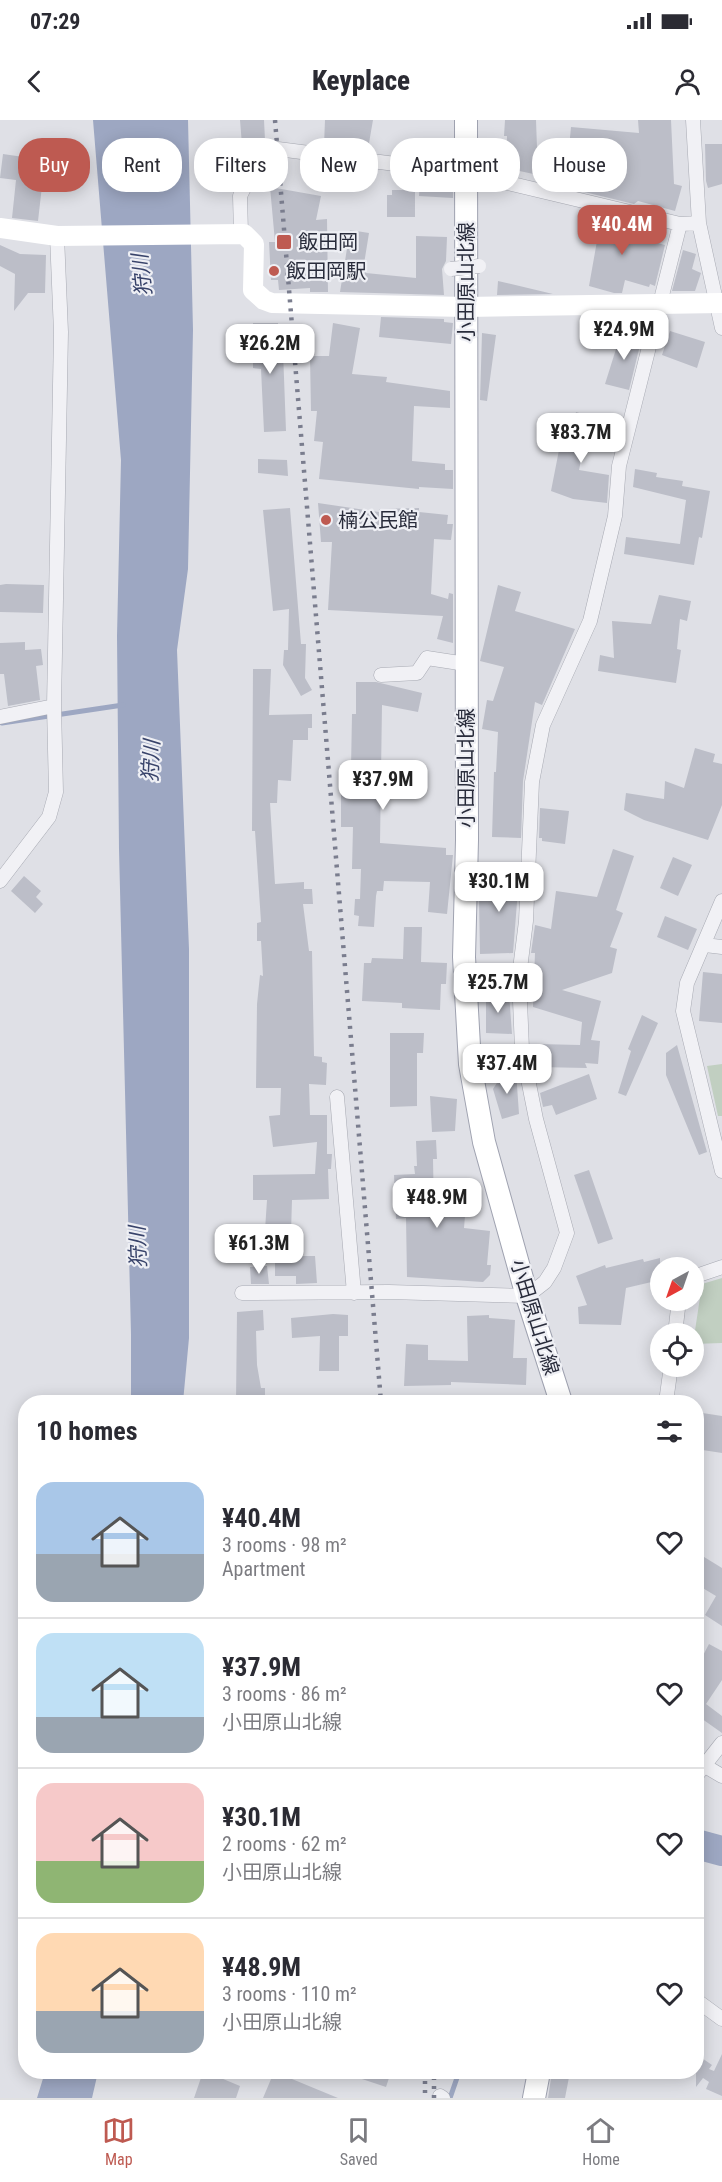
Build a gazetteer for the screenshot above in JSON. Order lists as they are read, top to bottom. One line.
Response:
{"streets":{"main road":["小田原山北線"]},"water":["狩川"],"places":{"transit":["飯田岡"],"other":["飯田岡駅","楠公民館"]},"north":"bottom left","page":{"status":"07:29","header":"Keyplace","chip":["Buy","Rent","Filters","New","Apartment","House"],"price":["¥40.4M","¥24.9M","¥26.2M","¥83.7M","¥37.9M","¥30.1M","¥25.7M","¥37.4M","¥48.9M","¥61.3M"],"heading":"10 homes","list":[{"name":"¥40.4M","note":"3 rooms · 98 m² · Apartment"},{"name":"¥37.9M","note":"3 rooms · 86 m² · 小田原山北線"},{"name":"¥30.1M","note":"2 rooms · 62 m² · 小田原山北線"},{"name":"¥48.9M","note":"3 rooms · 110 m² · 小田原山北線"}],"tabs":["Map","Saved","Home"]}}
